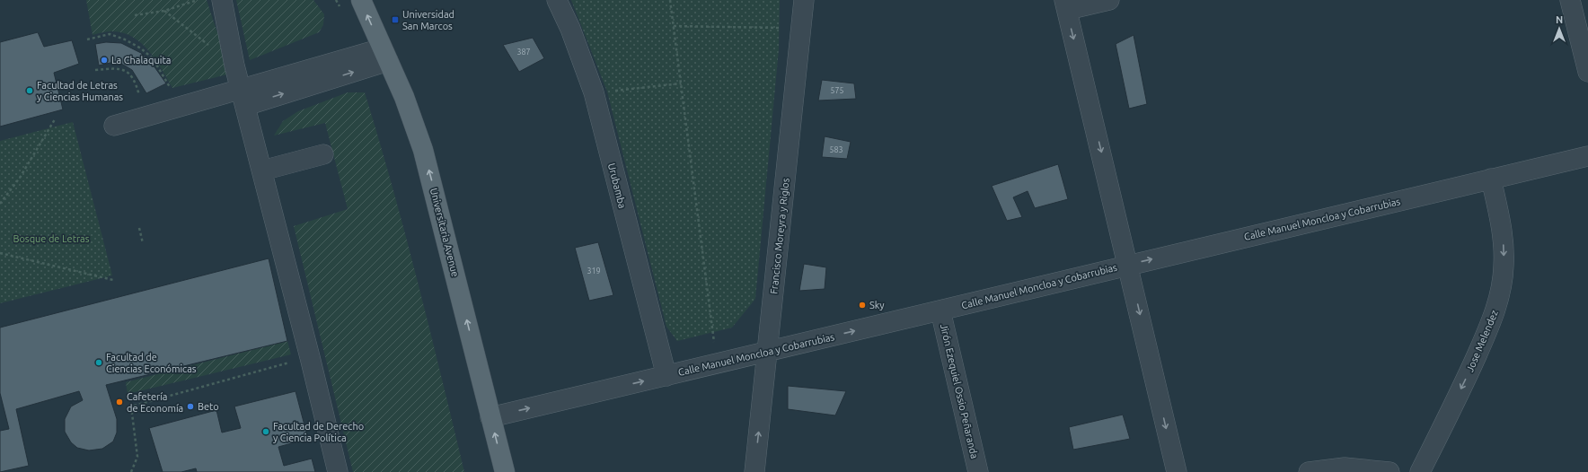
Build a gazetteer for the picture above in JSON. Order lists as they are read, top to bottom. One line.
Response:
{"streets":{"main road":["Universitaria Avenue"],"street":["Urubamba","Calle Manuel Moncloa y Cobarrubias","Francisco Moreyra y Riglos","Jose Melendez","Jirón Ezequiel Ossio Peñaranda"]},"crossings":[["Urubamba","Calle Manuel Moncloa y Cobarrubias"],["Calle Manuel Moncloa y Cobarrubias","Universitaria Avenue"],["Calle Manuel Moncloa y Cobarrubias","Francisco Moreyra y Riglos"],["Calle Manuel Moncloa y Cobarrubias","Jose Melendez"],["Calle Manuel Moncloa y Cobarrubias","Jirón Ezequiel Ossio Peñaranda"]],"one_way":["Calle Manuel Moncloa y Cobarrubias","Universitaria Avenue","Jose Melendez"],"parks":["Bosque de Letras"],"places":{"transit":["Universidad San Marcos"],"other":["La Chalaquita","Facultad de Letras y Ciencias Humanas","Sky","Facultad de Ciencias Económicas","Cafetería de Economía","Beto","Facultad de Derecho y Ciencia Política"]},"house_numbers":["387","575","583","319"],"north":"top"}
